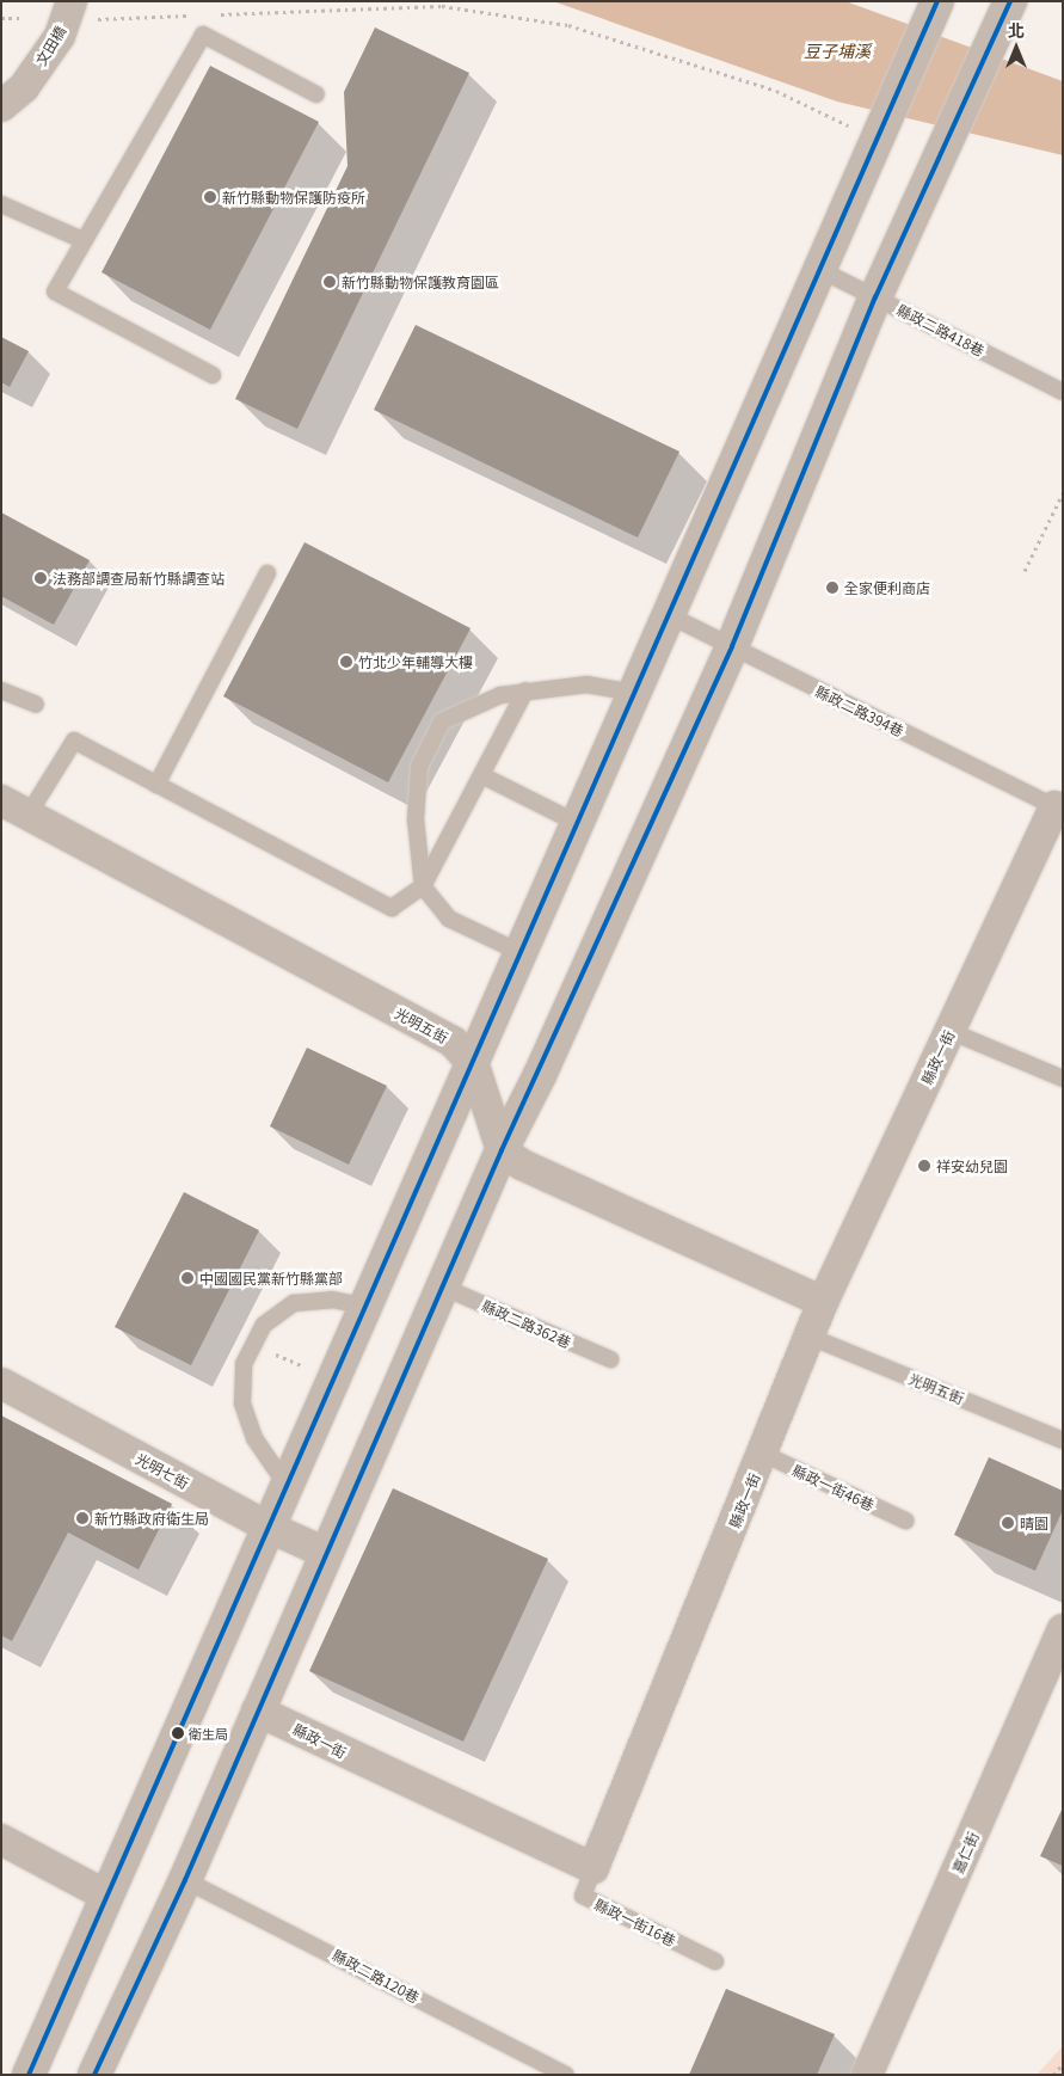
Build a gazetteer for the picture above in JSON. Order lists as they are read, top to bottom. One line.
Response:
{"streets":{"street":["文田橋","光明五街","縣政一街","光明七街","嘉仁街"],"lane":["縣政二路418巷","縣政二路394巷","縣政二路362巷","縣政一街46巷","縣政一街16巷","縣政二路120巷"]},"crossings":[["縣政二路394巷","縣政一街"],["光明五街","縣政一街"],["縣政一街","縣政一街46巷"],["縣政一街","縣政一街16巷"]],"water":["豆子埔溪"],"places":["新竹縣動物保護防疫所","新竹縣動物保護教育園區","法務部調查局新竹縣調查站","全家便利商店","竹北少年輔導大樓","祥安幼兒園","中國國民黨新竹縣黨部","新竹縣政府衛生局","晴園","衛生局"],"north":"top"}
